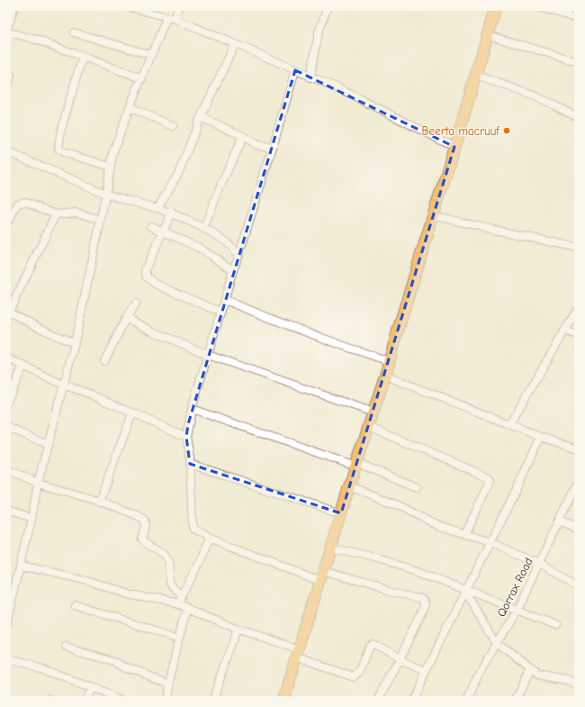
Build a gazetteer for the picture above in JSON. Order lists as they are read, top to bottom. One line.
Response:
{"streets":{"street":["Qorrax Road"]},"places":["Beerta macruuf"]}
